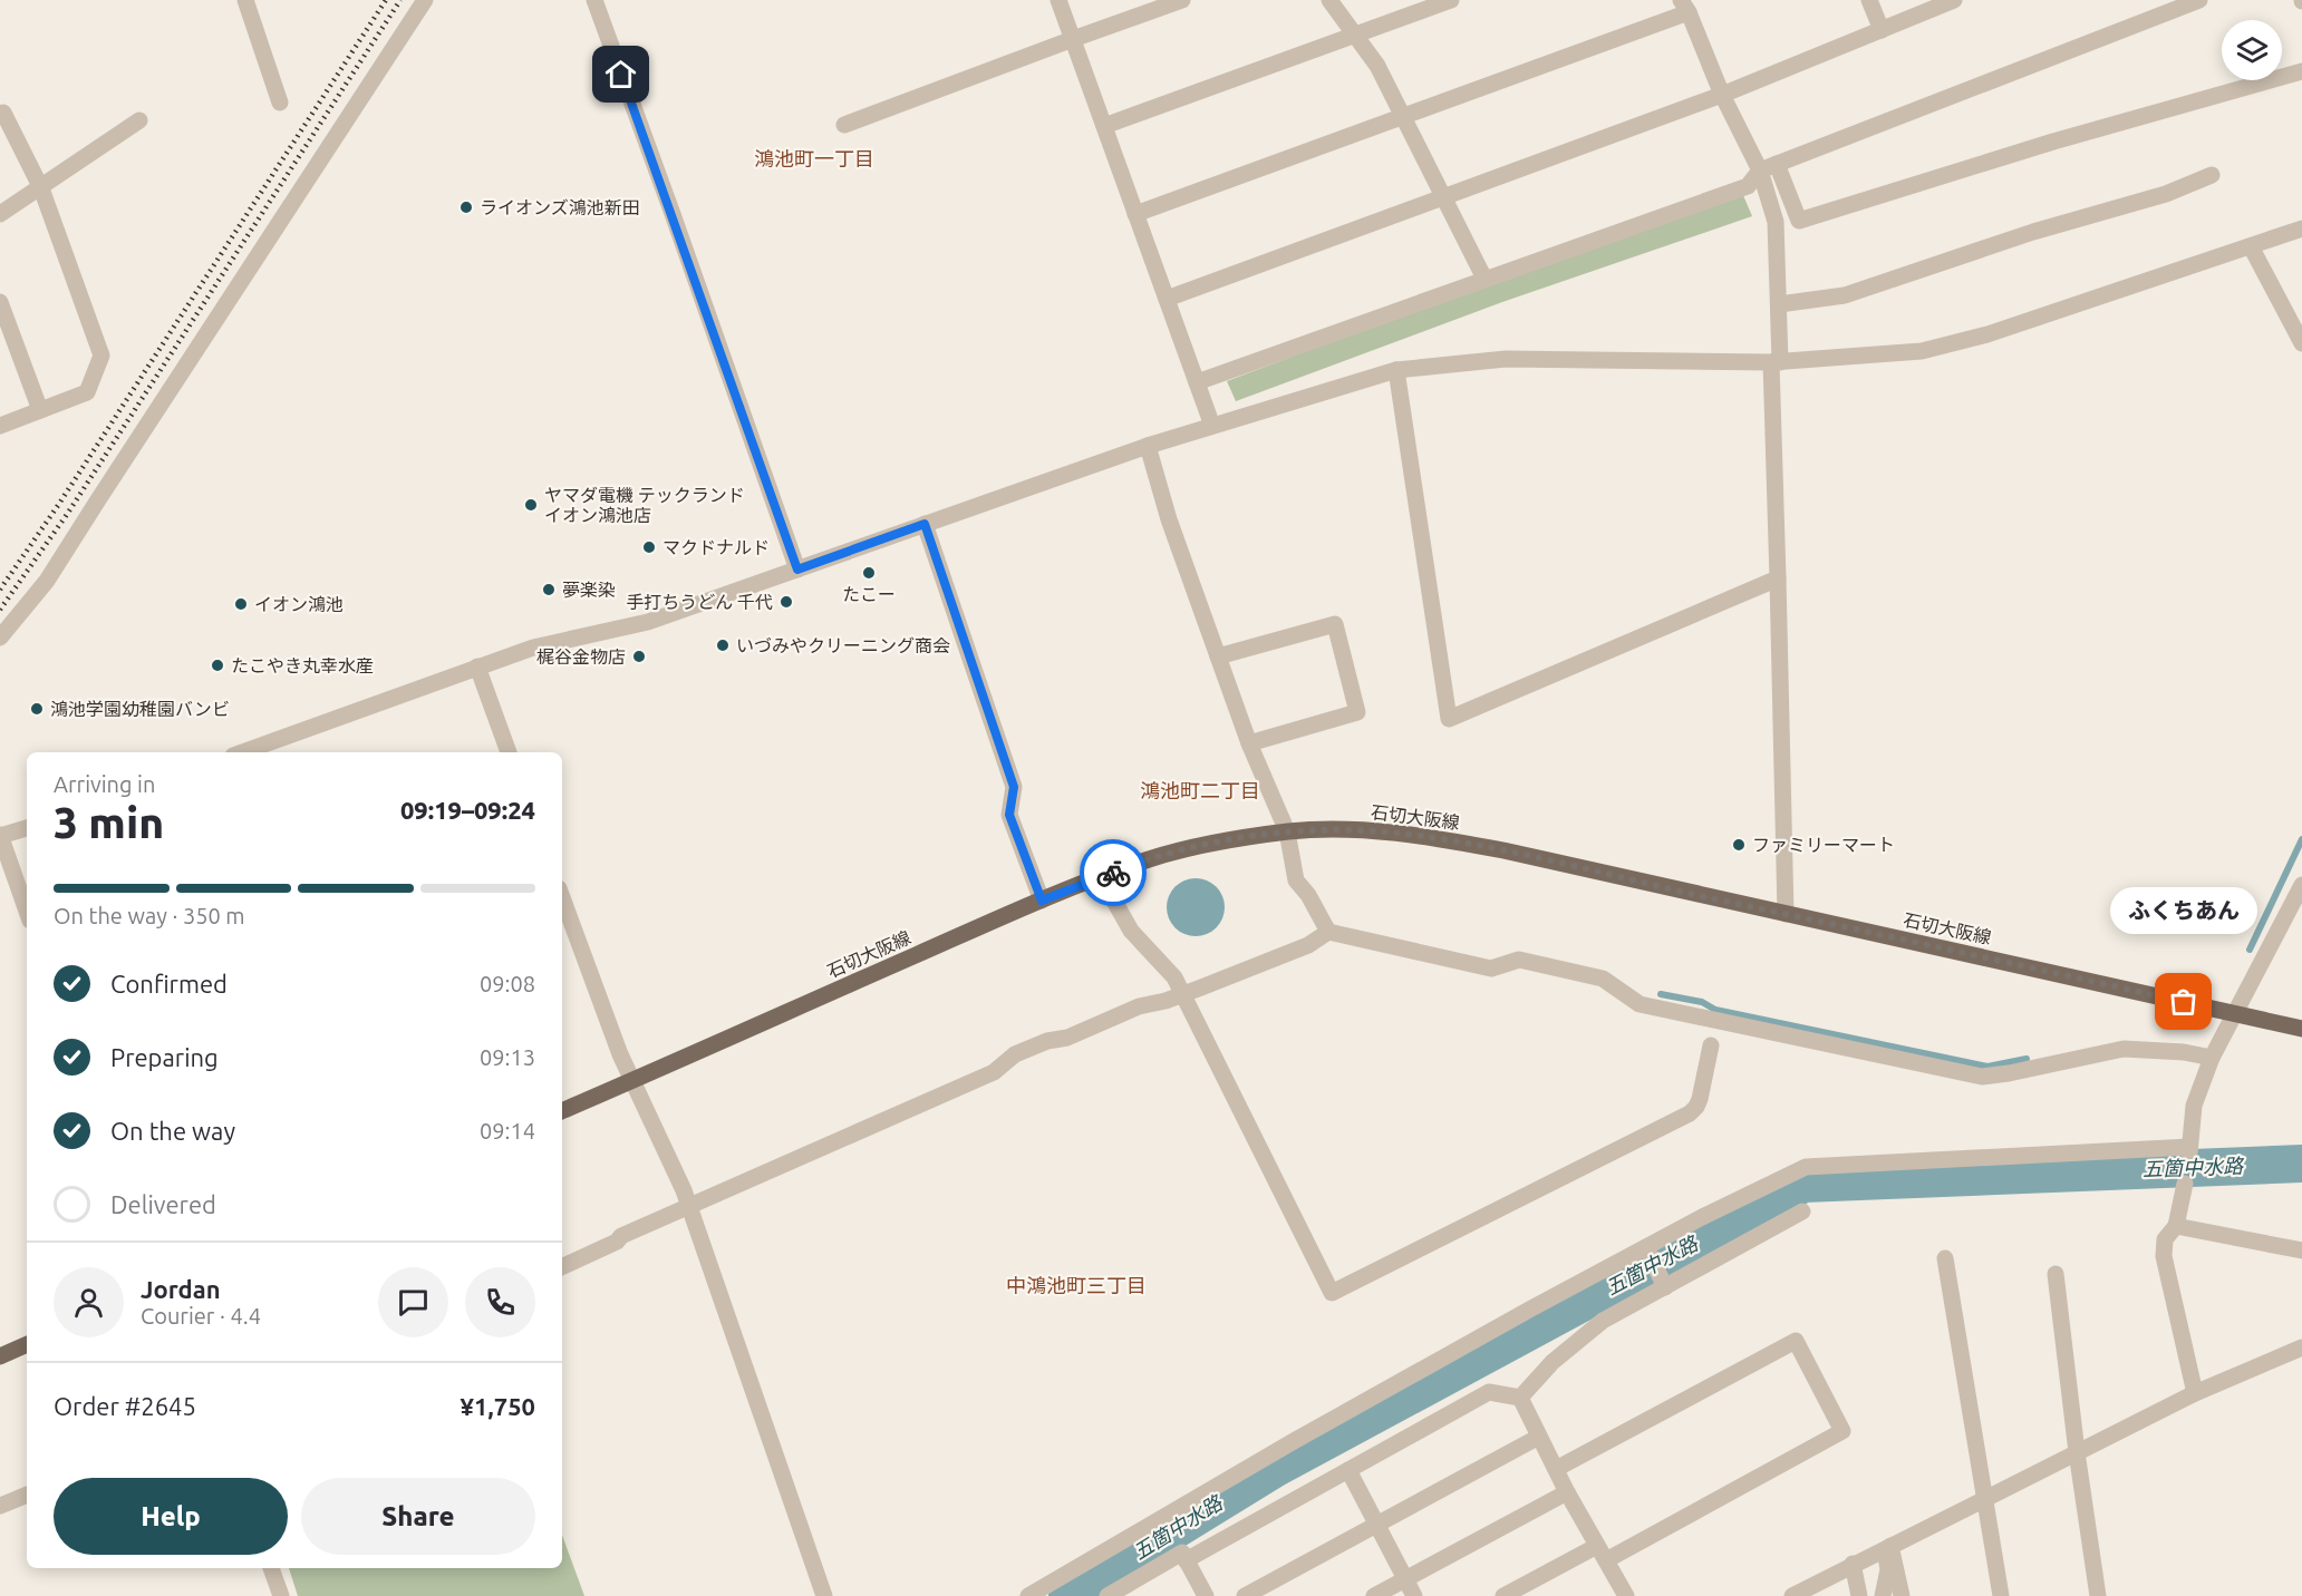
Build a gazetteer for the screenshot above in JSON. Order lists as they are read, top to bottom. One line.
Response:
{"streets":{"main road":["石切大阪線"]},"districts":["鴻池町一丁目","鴻池町二丁目","中鴻池町三丁目"],"water":["五箇中水路"],"places":["ライオンズ鴻池新田","ヤマダ電機 テックランド イオン鴻池店","マクドナルド","たこー","夢楽染","手打ちうどん 千代","イオン鴻池","いづみやクリーニング商会","梶谷金物店","たこやき丸幸水産","鴻池学園幼稚園バンビ","ファミリーマート","ふくちあん"],"page":{"heading":["3 min","Arriving in","09:19–09:24"],"panel":["Jordan","Courier · 4.4","Order #2645","¥1,750"],"bar":"On the way · 350 m","bubble":"ふくちあん","list":[["Confirmed","09:08"],["Preparing","09:13"],["On the way","09:14"],"Delivered"],"buttons":["Help","Share"]}}
